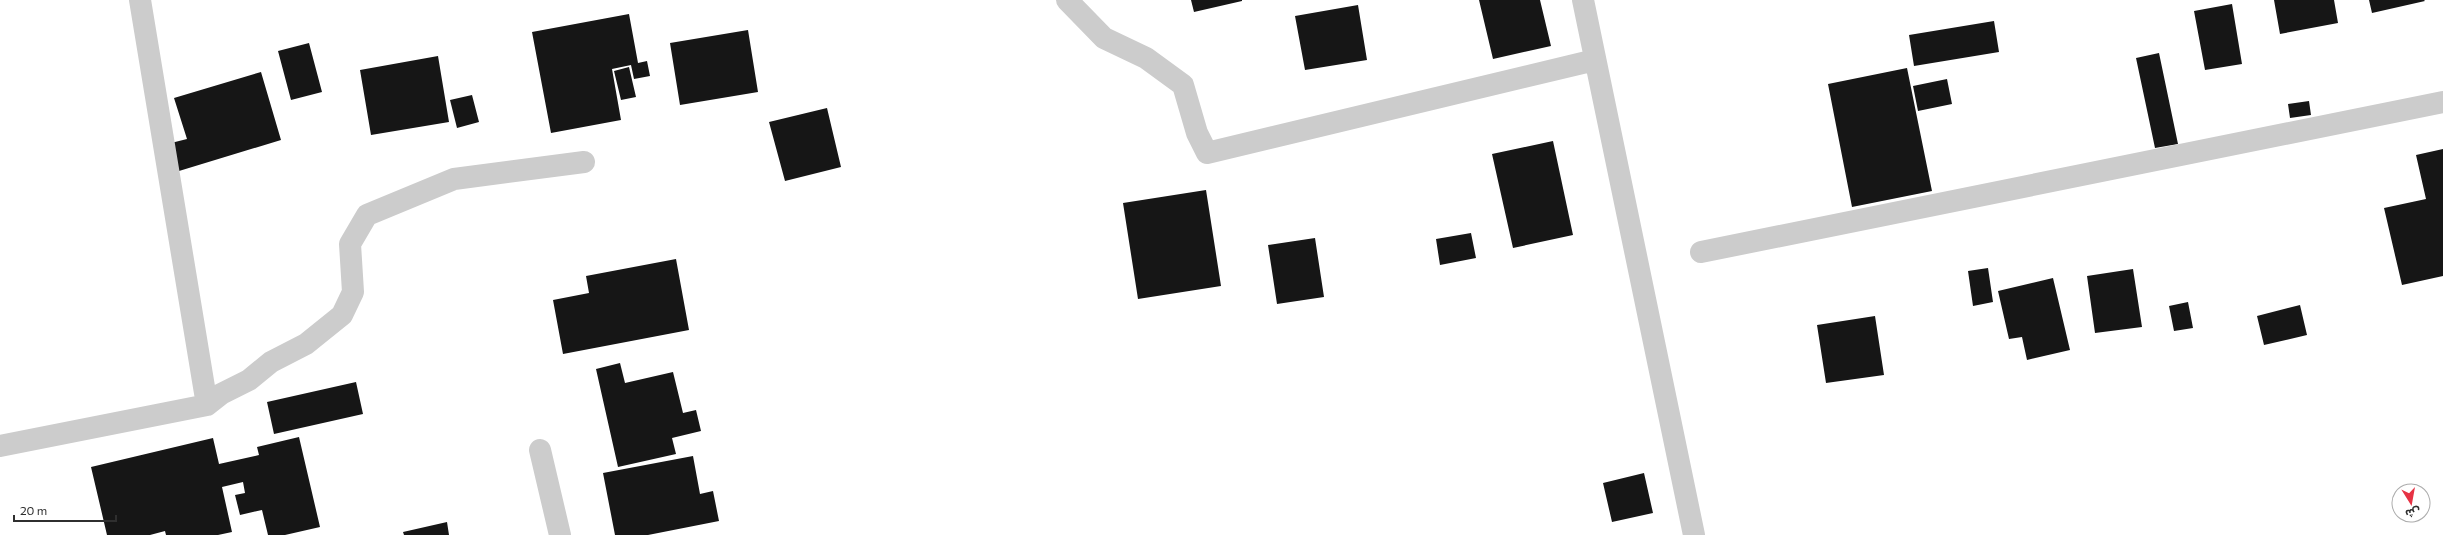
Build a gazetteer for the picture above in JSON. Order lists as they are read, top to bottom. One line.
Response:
{"scale_bar":"20 m","north":"bottom"}
